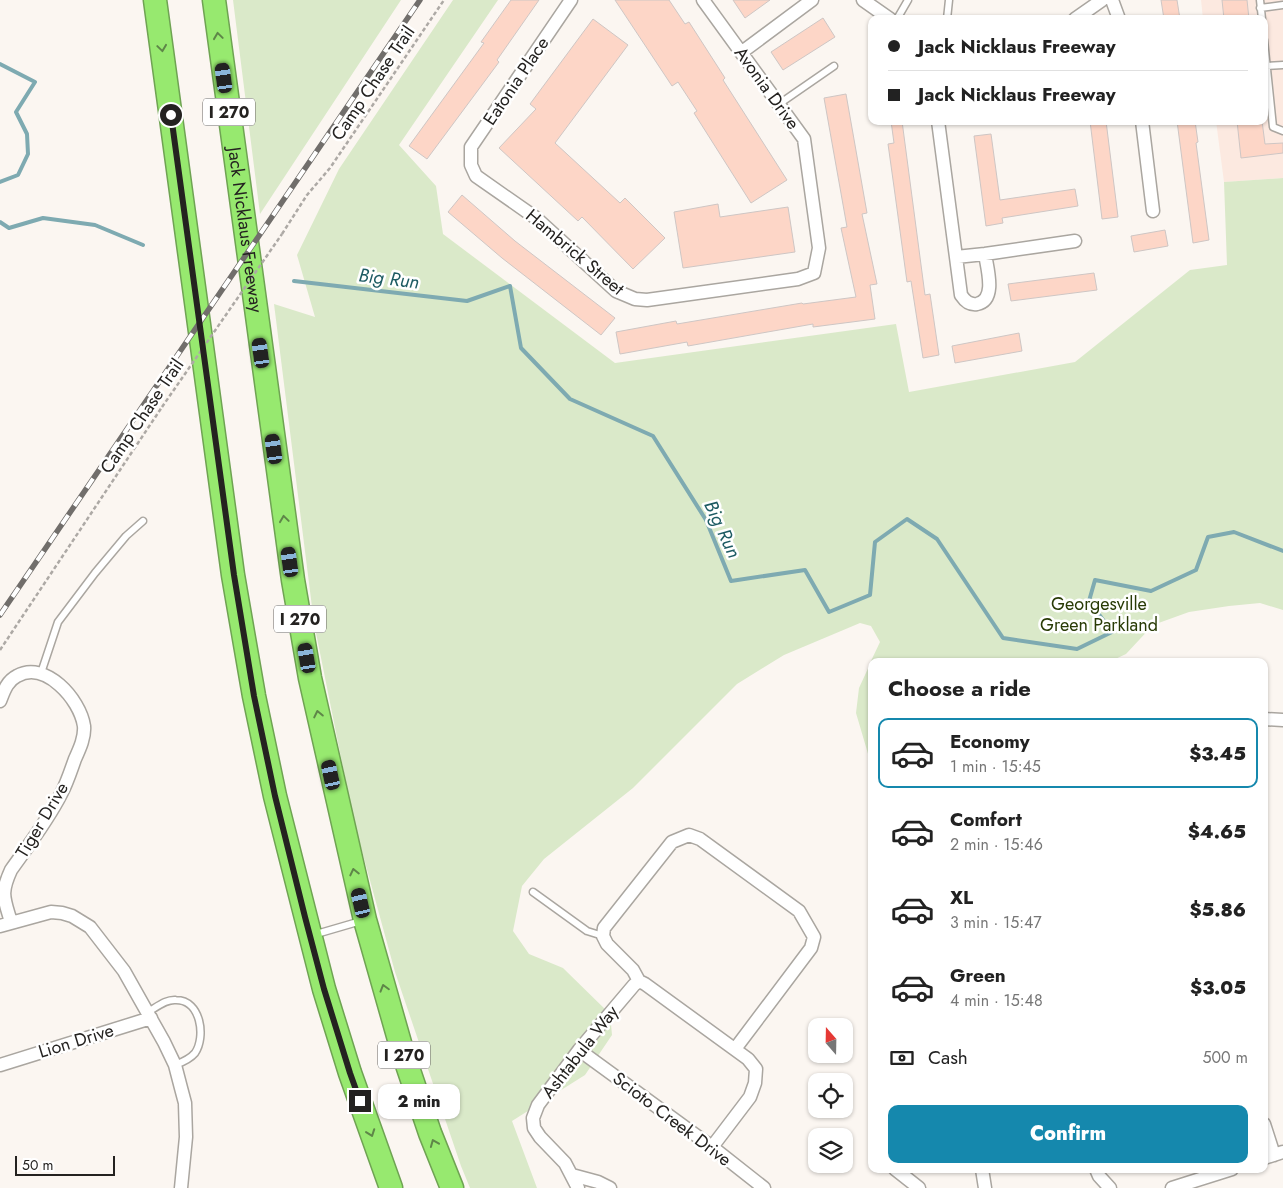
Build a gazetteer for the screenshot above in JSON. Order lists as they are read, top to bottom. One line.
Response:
{"streets":{"highway":["I 270","Jack Nicklaus Freeway"],"street":["Eatonia Place","Avonia Drive","Hambrick Street","Tiger Drive","Lion Drive","Ashtabula Way","Scioto Creek Drive"],"path":["Camp Chase Trail"]},"crossings":[["Eatonia Place","Hambrick Street"],["Avonia Drive","Hambrick Street"],["Ashtabula Way","Scioto Creek Drive"]],"water":["Big Run"],"parks":["Georgesville Green Parkland"],"scale_bar":"50 m","north":"top","page":{"banner":["Jack Nicklaus Freeway","Jack Nicklaus Freeway"],"heading":"Choose a ride","list":[{"name":"Economy","note":"1 min · 15:45","value":"$3.45"},{"name":"Comfort","note":"2 min · 15:46","value":"$4.65"},{"name":"XL","note":"3 min · 15:47","value":"$5.86"},{"name":"Green","note":"4 min · 15:48","value":"$3.05"}],"pay":["Cash","500 m"],"bubble":"2 min","buttons":"Confirm","scale":"50 m"}}
